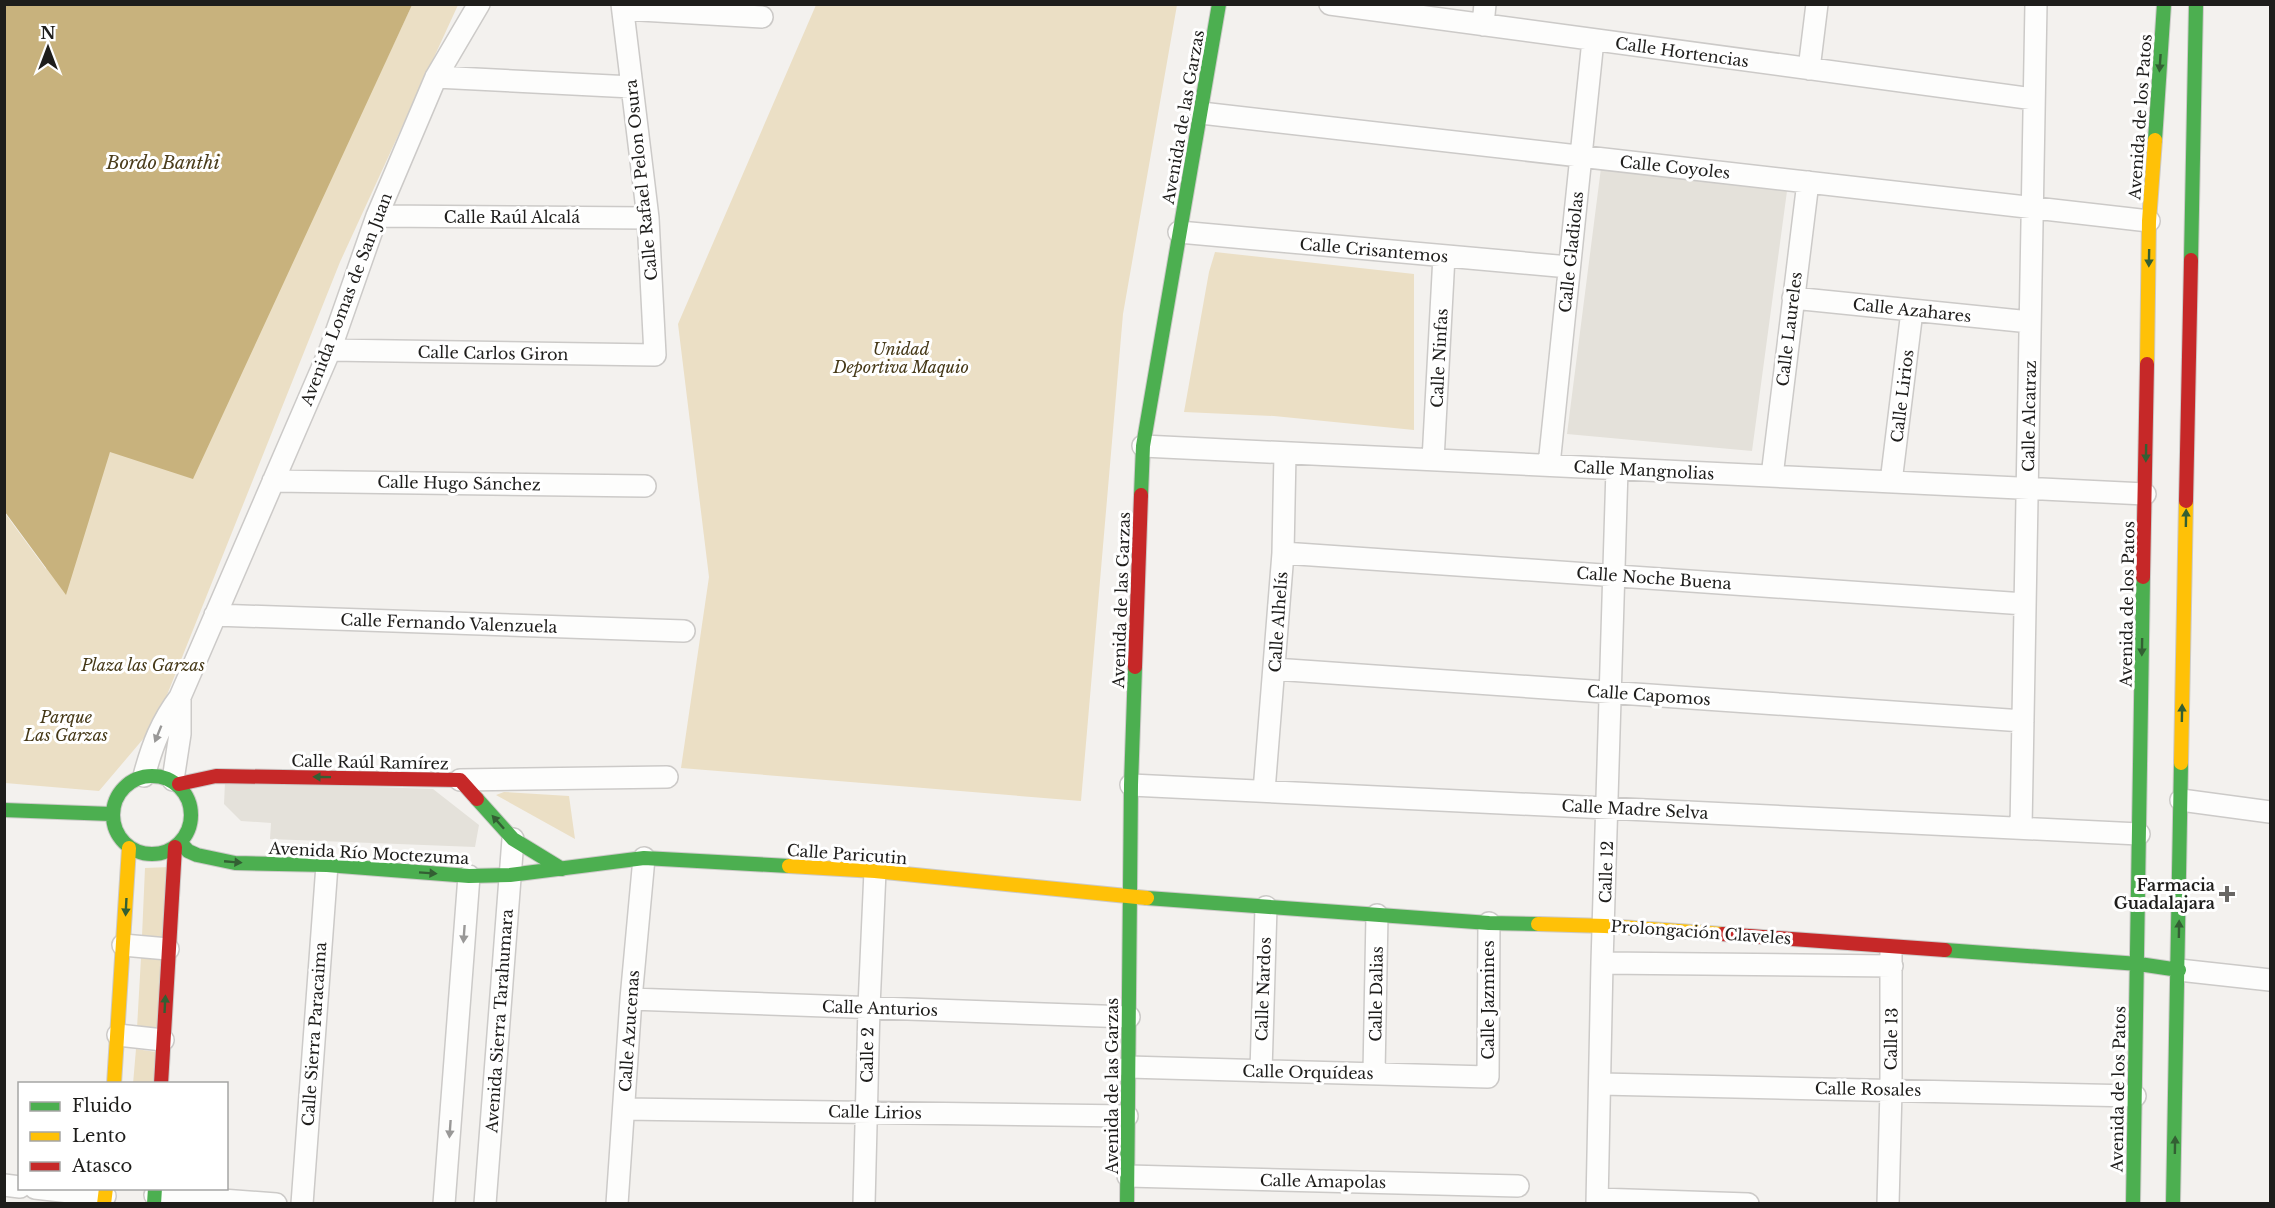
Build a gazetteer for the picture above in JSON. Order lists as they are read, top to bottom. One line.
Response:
{"streets":{"street":["Calle Hortencias","Avenida de las Garzas","Avenida de los Patos","Calle Coyoles","Calle Rafael Pelon Osura","Calle Raúl Alcalá","Calle Crisantemos","Calle Gladiolas","Avenida Lomas de San Juan","Calle Azahares","Calle Laureles","Calle Carlos Giron","Calle Ninfas","Calle Lirios","Calle Alcatraz","Calle Mangnolias","Calle Hugo Sánchez","Calle Noche Buena","Calle Alhelís","Calle Fernando Valenzuela","Calle Capomos","Calle Raúl Ramírez","Calle Madre Selva","Avenida Río Moctezuma","Calle Paricutin","Calle 12","Prolongación Claveles","Calle Nardos","Calle Dalias","Calle Jazmines","Calle Anturios","Avenida Sierra Tarahumara","Calle Azucenas","Calle Sierra Paracaima","Calle 13","Calle 2","Calle Orquídeas","Calle Rosales","Calle Amapolas"]},"crossings":[["Calle Hortencias","Calle Gladiolas"],["Calle Hortencias","Calle Alcatraz"],["Avenida de las Garzas","Calle Coyoles"],["Avenida de las Garzas","Calle Crisantemos"],["Avenida de las Garzas","Calle Lirios"],["Avenida de las Garzas","Calle Mangnolias"],["Avenida de las Garzas","Calle Madre Selva"],["Avenida de las Garzas","Calle Paricutin"],["Avenida de las Garzas","Prolongación Claveles"],["Avenida de las Garzas","Calle Anturios"],["Avenida de las Garzas","Calle Orquídeas"],["Avenida de las Garzas","Calle Amapolas"],["Avenida de los Patos","Calle Coyoles"],["Avenida de los Patos","Calle Mangnolias"],["Avenida de los Patos","Calle Madre Selva"],["Avenida de los Patos","Prolongación Claveles"],["Avenida de los Patos","Calle Rosales"],["Calle Coyoles","Calle Gladiolas"],["Calle Coyoles","Calle Laureles"],["Calle Coyoles","Calle Alcatraz"],["Calle Rafael Pelon Osura","Calle Raúl Alcalá"],["Calle Rafael Pelon Osura","Calle Carlos Giron"],["Calle Raúl Alcalá","Avenida Lomas de San Juan"],["Calle Crisantemos","Calle Gladiolas"],["Calle Crisantemos","Calle Ninfas"],["Calle Gladiolas","Calle Mangnolias"],["Avenida Lomas de San Juan","Calle Carlos Giron"],["Avenida Lomas de San Juan","Calle Hugo Sánchez"],["Avenida Lomas de San Juan","Calle Fernando Valenzuela"],["Avenida Lomas de San Juan","Calle Raúl Ramírez"],["Avenida Lomas de San Juan","Avenida Río Moctezuma"],["Calle Azahares","Calle Laureles"],["Calle Azahares","Calle Lirios"],["Calle Azahares","Calle Alcatraz"],["Calle Laureles","Calle Mangnolias"],["Calle Ninfas","Calle Mangnolias"],["Calle Lirios","Calle Mangnolias"],["Calle Lirios","Calle Azucenas"],["Calle Lirios","Calle 2"],["Calle Alcatraz","Calle Mangnolias"],["Calle Alcatraz","Calle Noche Buena"],["Calle Alcatraz","Calle Capomos"],["Calle Alcatraz","Calle Madre Selva"],["Calle Mangnolias","Calle Alhelís"],["Calle Mangnolias","Calle 12"],["Calle Noche Buena","Calle Alhelís"],["Calle Noche Buena","Calle 12"],["Calle Alhelís","Calle Capomos"],["Calle Alhelís","Calle Madre Selva"],["Calle Capomos","Calle 12"],["Calle Raúl Ramírez","Avenida Río Moctezuma"],["Calle Raúl Ramírez","Calle Paricutin"],["Calle Raúl Ramírez","Avenida Sierra Tarahumara"],["Calle Madre Selva","Calle 12"],["Avenida Río Moctezuma","Calle Paricutin"],["Avenida Río Moctezuma","Avenida Sierra Tarahumara"],["Avenida Río Moctezuma","Calle Sierra Paracaima"],["Calle Paricutin","Prolongación Claveles"],["Calle Paricutin","Calle Azucenas"],["Calle Paricutin","Calle 2"],["Calle 12","Prolongación Claveles"],["Calle 12","Calle Rosales"],["Prolongación Claveles","Calle Nardos"],["Prolongación Claveles","Calle Dalias"],["Prolongación Claveles","Calle Jazmines"],["Prolongación Claveles","Calle 13"],["Calle Nardos","Calle Orquídeas"],["Calle Dalias","Calle Orquídeas"],["Calle Jazmines","Calle Orquídeas"],["Calle Anturios","Calle Azucenas"],["Calle Anturios","Calle 2"],["Calle 13","Calle Rosales"]],"one_way":["Avenida Río Moctezuma"],"water":["Bordo Banthi"],"parks":["Unidad Deportiva Maquio","Plaza las Garzas","Parque Las Garzas"],"places":{"health":["Farmacia Guadalajara"]},"legend":["Fluido","Lento","Atasco"],"north":"top"}
